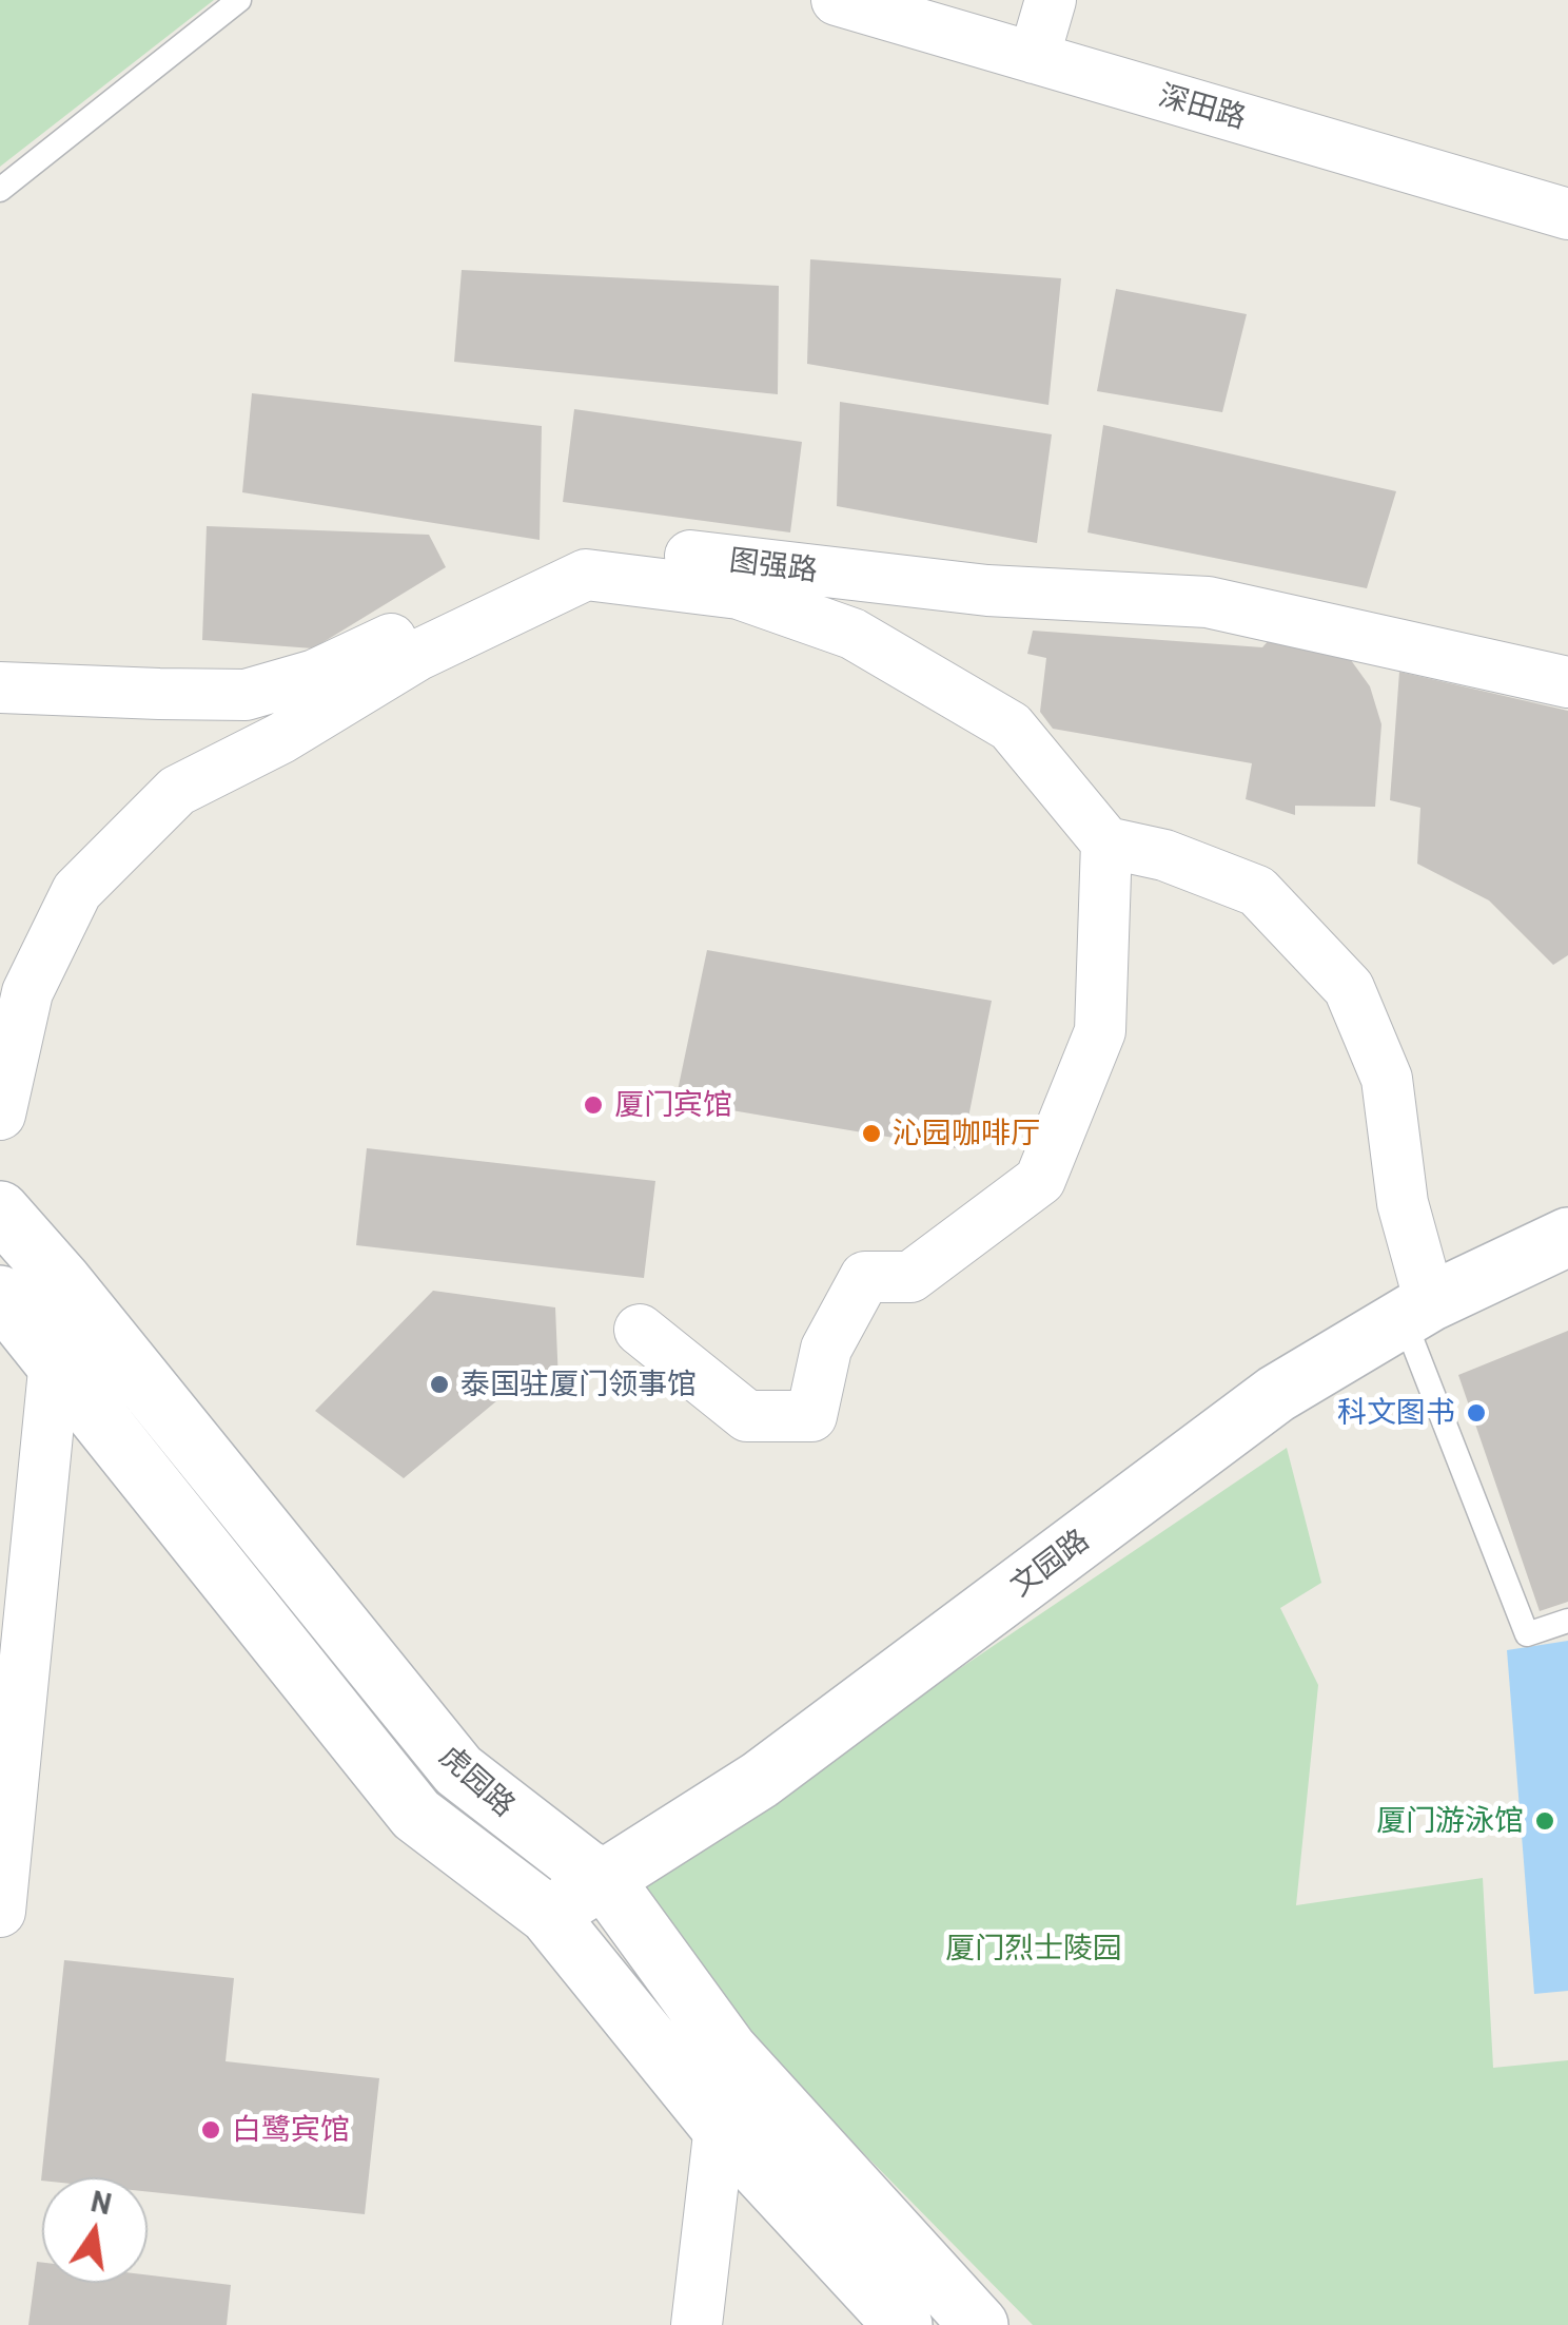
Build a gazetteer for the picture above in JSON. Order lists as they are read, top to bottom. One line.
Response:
{"streets":{"main road":["文园路","虎园路"],"street":["深田路","图强路"]},"crossings":[["文园路","虎园路"]],"parks":["厦门烈士陵园"],"places":["厦门宾馆","沁园咖啡厅","泰国驻厦门领事馆","科文图书","厦门游泳馆","白鹭宾馆"],"north":"top"}
